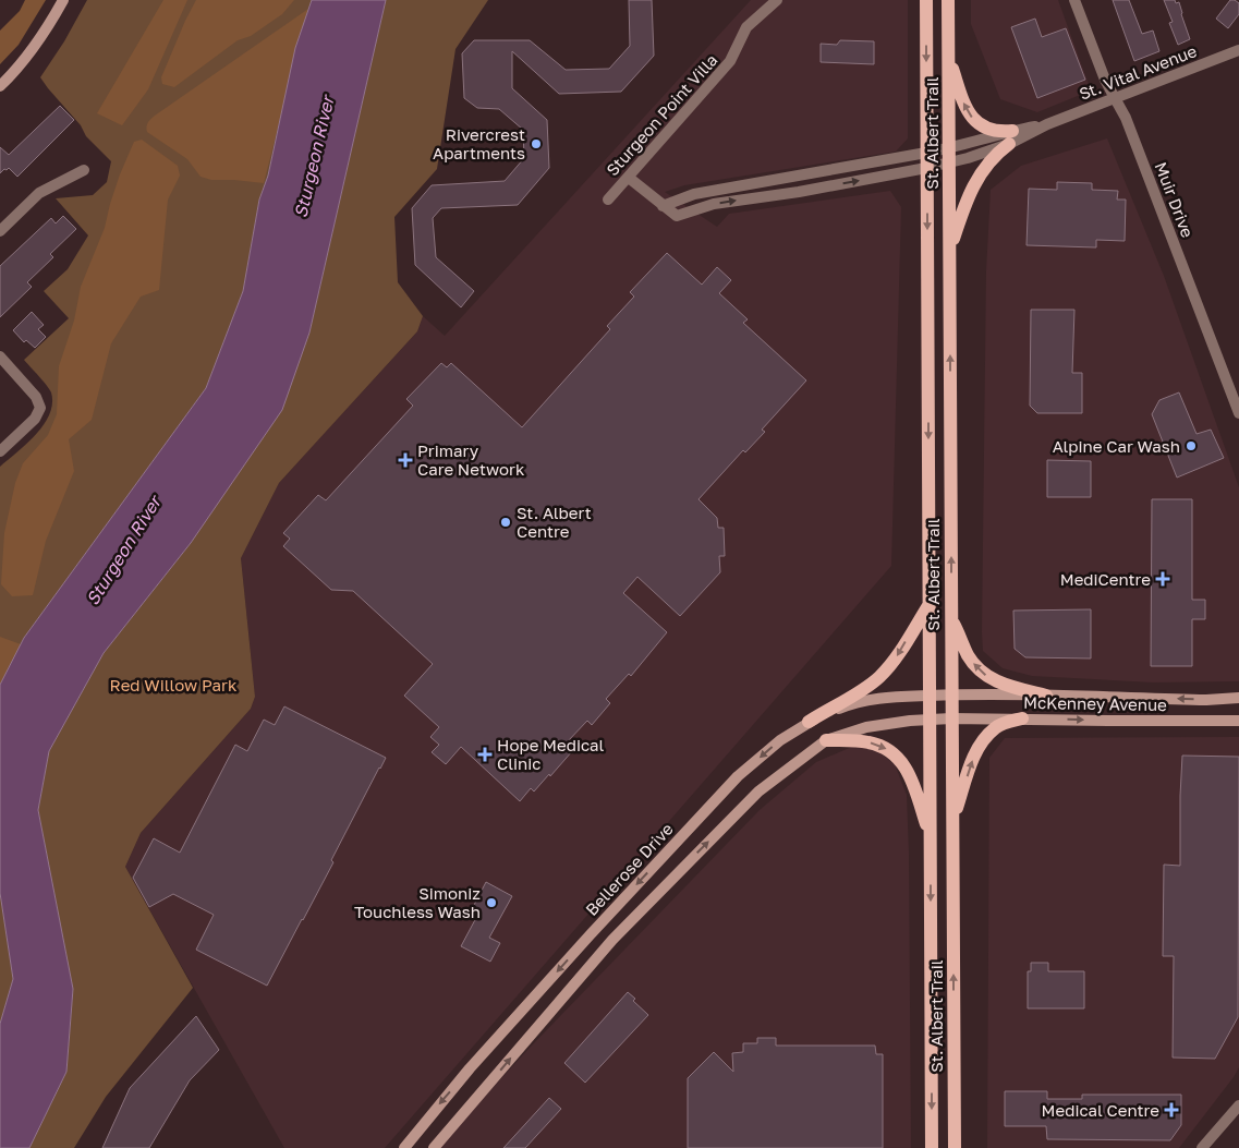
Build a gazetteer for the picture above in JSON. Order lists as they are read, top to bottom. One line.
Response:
{"streets":{"main road":["St. Albert Trail","McKenney Avenue","Bellerose Drive"],"street":["St. Vital Avenue","Sturgeon Point Villa","Muir Drive"]},"crossings":[["St. Vital Avenue","St. Albert Trail"],["St. Vital Avenue","Muir Drive"],["St. Albert Trail","McKenney Avenue"],["St. Albert Trail","Bellerose Drive"],["McKenney Avenue","Bellerose Drive"]],"water":["Sturgeon River"],"parks":["Red Willow Park"],"places":{"other":["Rivercrest Apartments","Alpine Car Wash","St. Albert Centre","Simoniz Touchless Wash"],"health":["Primary Care Network","MediCentre","Hope Medical Clinic","Medical Centre"]}}
